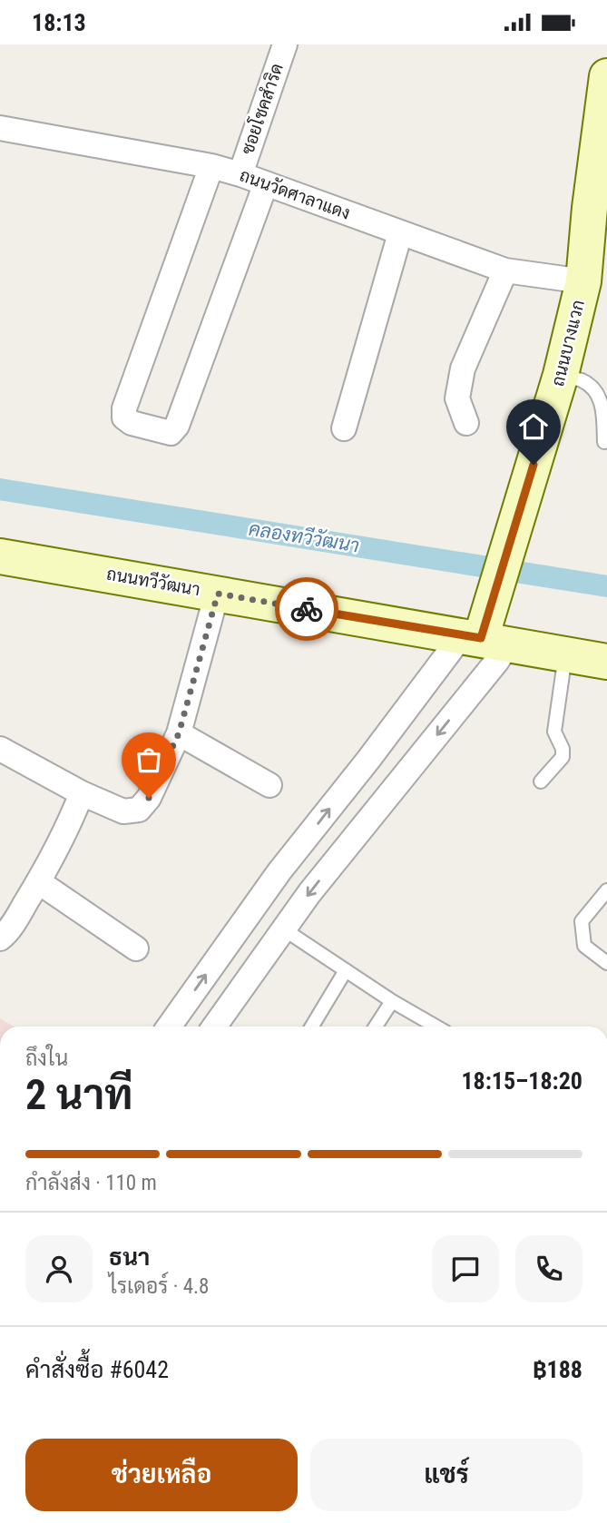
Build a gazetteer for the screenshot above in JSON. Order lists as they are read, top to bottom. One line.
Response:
{"streets":{"main road":["ถนนบางแวก","ถนนทวีวัฒนา"],"street":["ซอยโชคสำริด","ถนนวัดศาลาแดง"]},"crossings":[["ซอยโชคสำริด","ถนนวัดศาลาแดง"],["ถนนวัดศาลาแดง","ถนนบางแวก"],["ถนนบางแวก","ถนนทวีวัฒนา"]],"water":["คลองทวีวัฒนา"],"page":{"status":"18:13","heading":["2 นาที","ถึงใน","18:15–18:20"],"panel":["ธนา","ไรเดอร์ · 4.8","คำสั่งซื้อ #6042","฿188"],"bar":"กำลังส่ง · 110 m","buttons":["ช่วยเหลือ","แชร์"]}}
